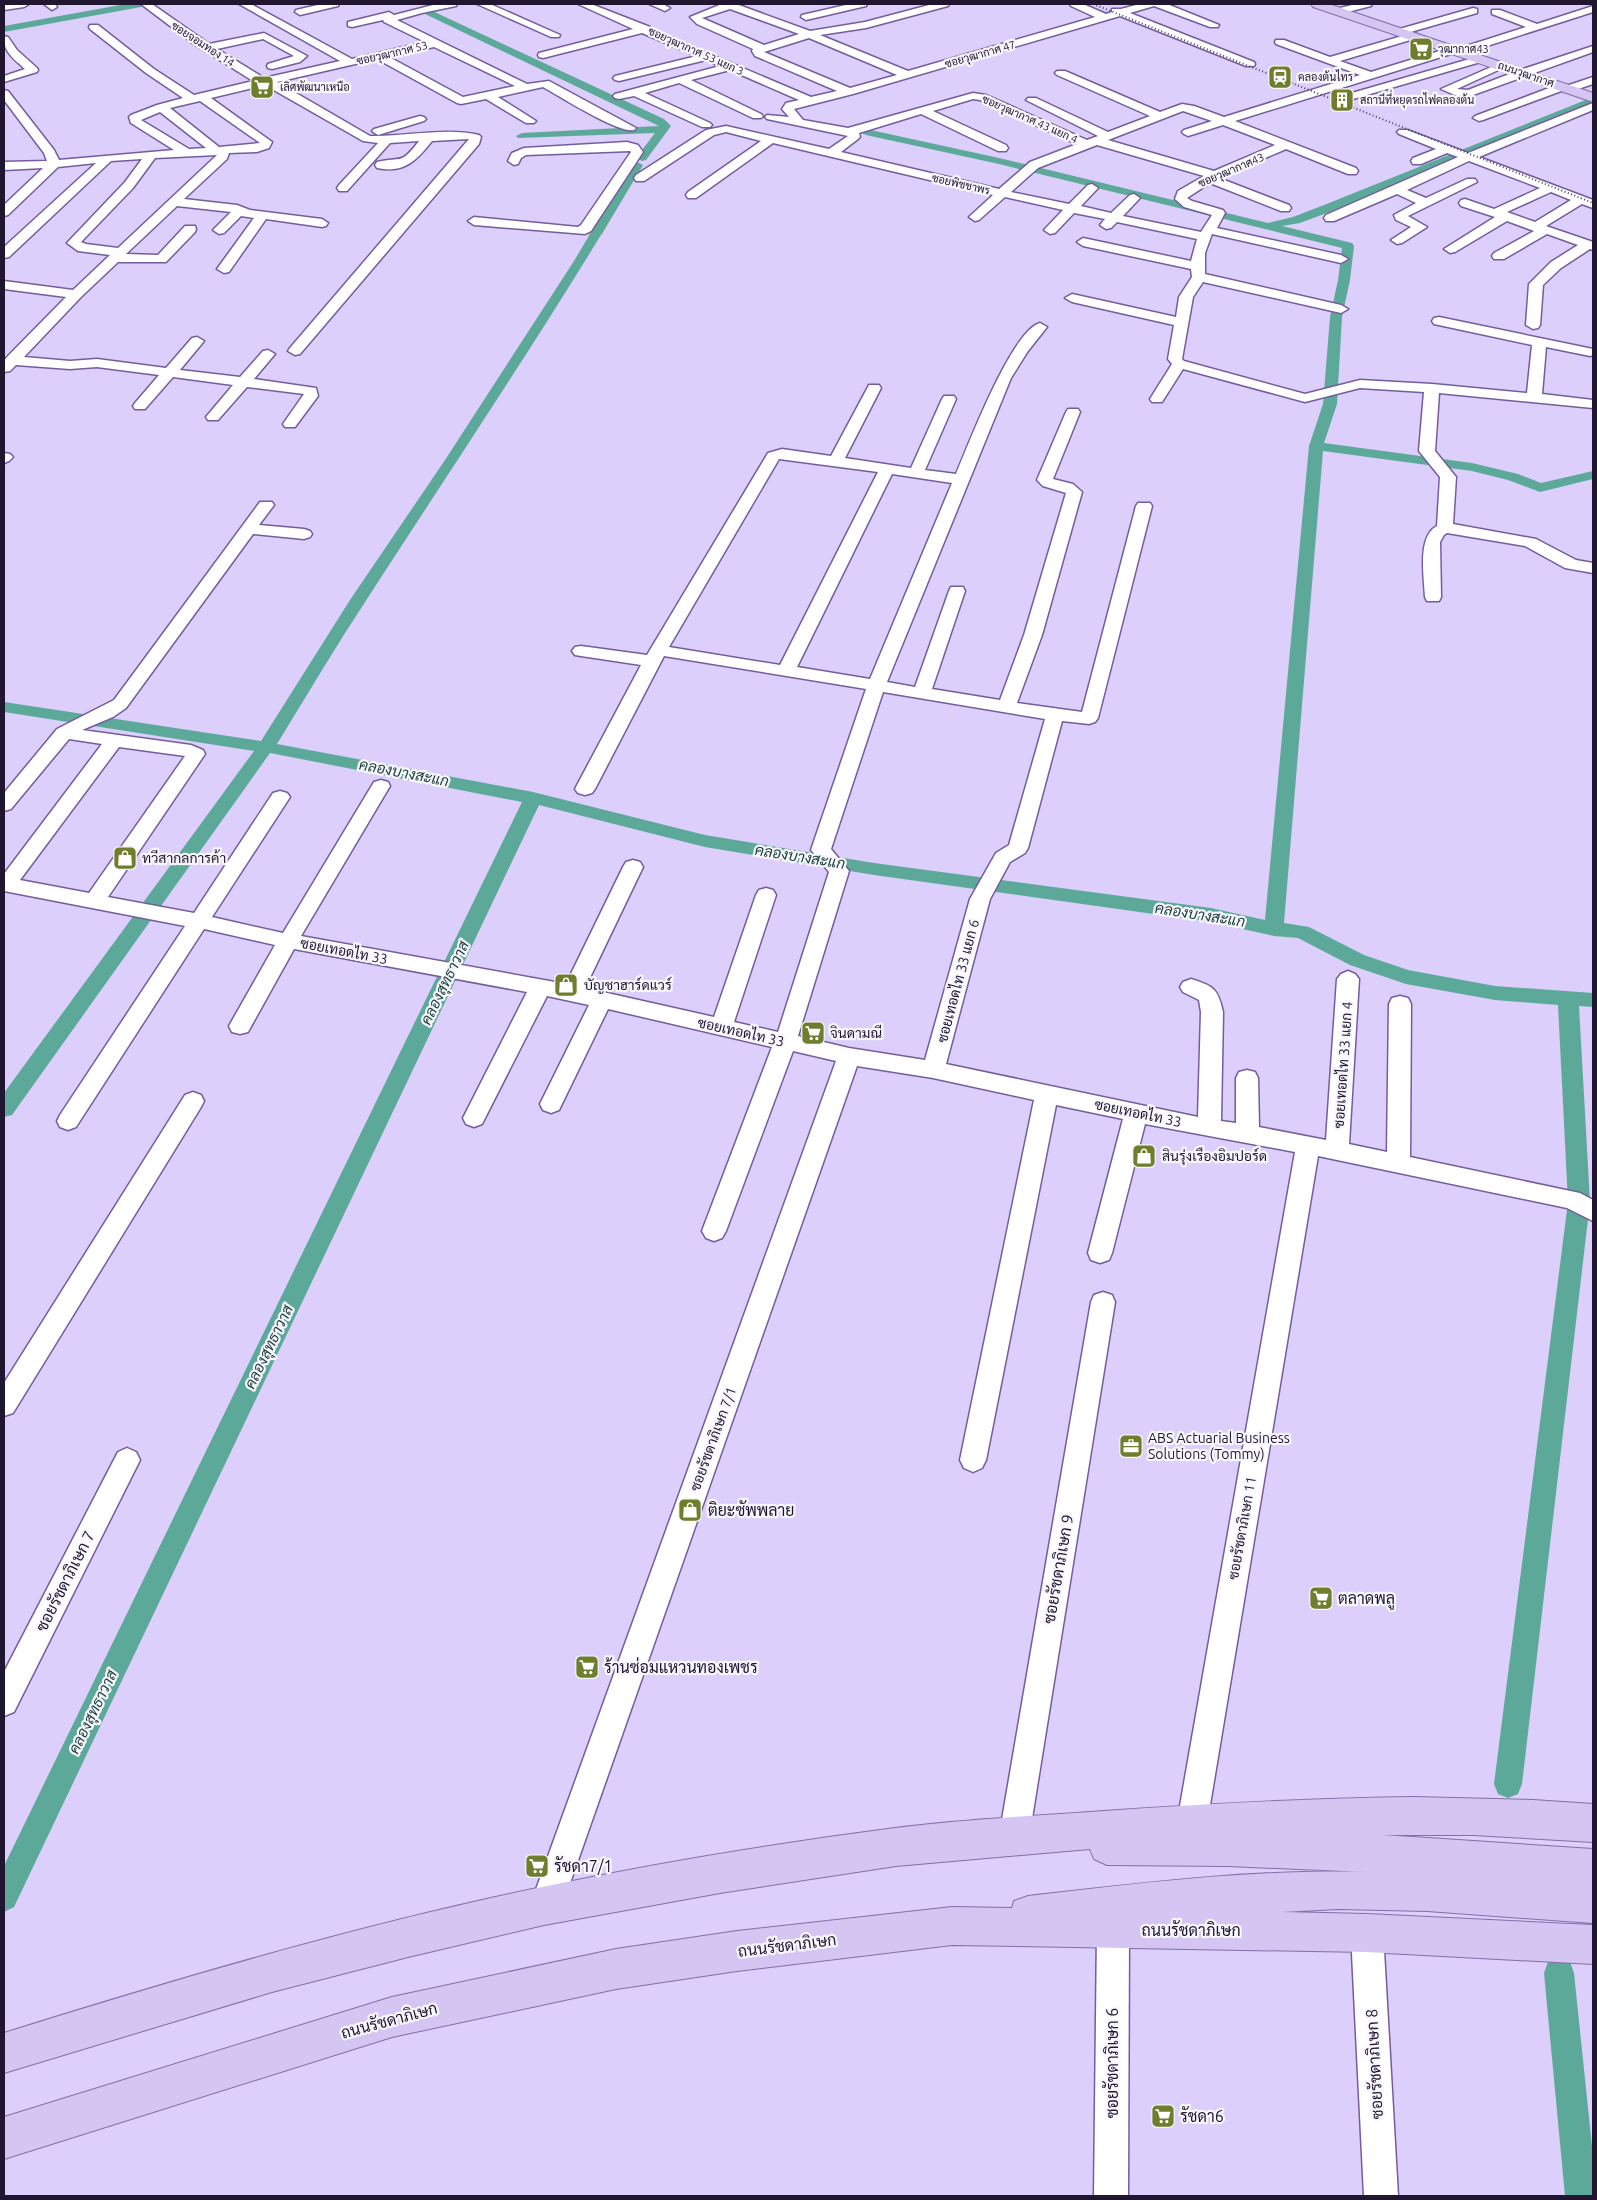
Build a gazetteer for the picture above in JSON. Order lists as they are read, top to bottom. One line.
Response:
{"streets":{"main road":["ถนนวุฒากาศ","ถนนรัชดาภิเษก"],"street":["ซอยจอมทอง 14","ซอยวุฒากาศ 53 แยก 3","ซอยวุฒากาศ 53","ซอยวุฒากาศ 47","ซอยวุฒากาศ 43 แยก 4","ซอยวุฒากาศ43","ซอยพิชชาพร","ซอยเทอดไท 33","ซอยเทอดไท 33 แยก 6","ซอยเทอดไท 33 แยก 4","ซอยรัชดาภิเษก 7/1","ซอยรัชดาภิเษก 11","ซอยรัชดาภิเษก 9","ซอยรัชดาภิเษก 7","ซอยรัชดาภิเษก 6","ซอยรัชดาภิเษก 8"]},"crossings":[["ซอยจอมทอง 14","ซอยวุฒากาศ 53"],["ซอยวุฒากาศ 53 แยก 3","ซอยวุฒากาศ 47"],["ซอยวุฒากาศ 43 แยก 4","ซอยวุฒากาศ43"],["ซอยวุฒากาศ43","ซอยพิชชาพร"],["ซอยเทอดไท 33","ซอยเทอดไท 33 แยก 6"],["ซอยเทอดไท 33","ซอยเทอดไท 33 แยก 4"],["ซอยเทอดไท 33","ซอยรัชดาภิเษก 7/1"],["ซอยเทอดไท 33","ซอยรัชดาภิเษก 11"],["ถนนรัชดาภิเษก","ซอยรัชดาภิเษก 6"],["ถนนรัชดาภิเษก","ซอยรัชดาภิเษก 8"]],"water":["คลองบางสะแก","คลองสุทธาวาส"],"places":{"supermarket":["วุฒากาศ43","เลิศพัฒนาเหนือ","จินดามณี","ตลาดพลู","ร้านซ่อมแหวนทองเพชร","รัชดา7/1","รัชดา6"],"station":["คลองต้นไทร"],"building":["สถานีที่หยุดรถไฟคลองต้น"],"shop":["ทวีสากลการค้า","บัญชาฮาร์ดแวร์","สินรุ่งเรืองอิมปอร์ด","ติยะซัพพลาย"],"office":["ABS Actuarial Business Solutions (Tommy)"]}}
